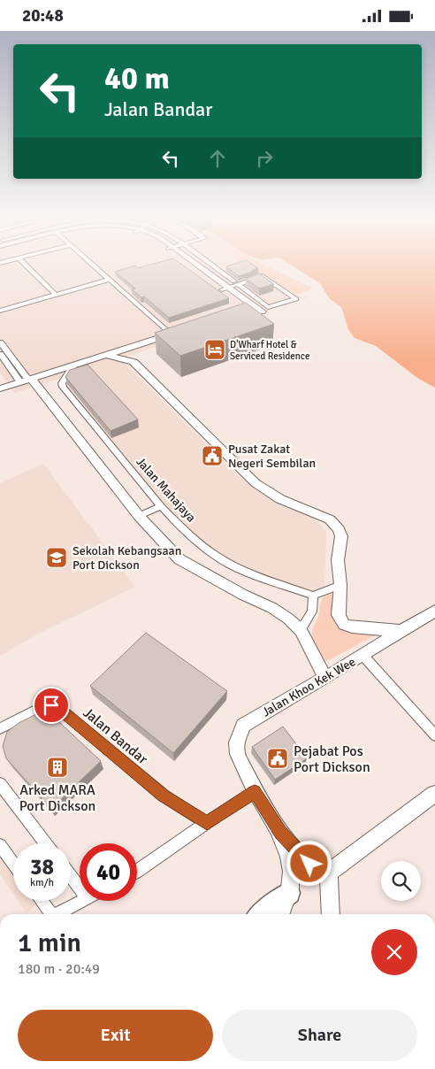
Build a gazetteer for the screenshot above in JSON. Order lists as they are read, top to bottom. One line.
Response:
{"streets":{"street":["Jalan Mahajaya","Jalan Khoo Kek Wee","Jalan Bandar"]},"places":{"hotel":["D'Wharf Hotel & Serviced Residence"],"public building":["Pusat Zakat Negeri Sembilan","Pejabat Pos Port Dickson"],"school or university":["Sekolah Kebangsaan Port Dickson"],"building":["Arked MARA Port Dickson"]},"page":{"status":"20:48","turn":["40 m","Jalan Bandar"],"speed":"38 km/h","limit":"40","heading":["1 min","180 m · 20:49"],"buttons":["Exit","Share"]}}
